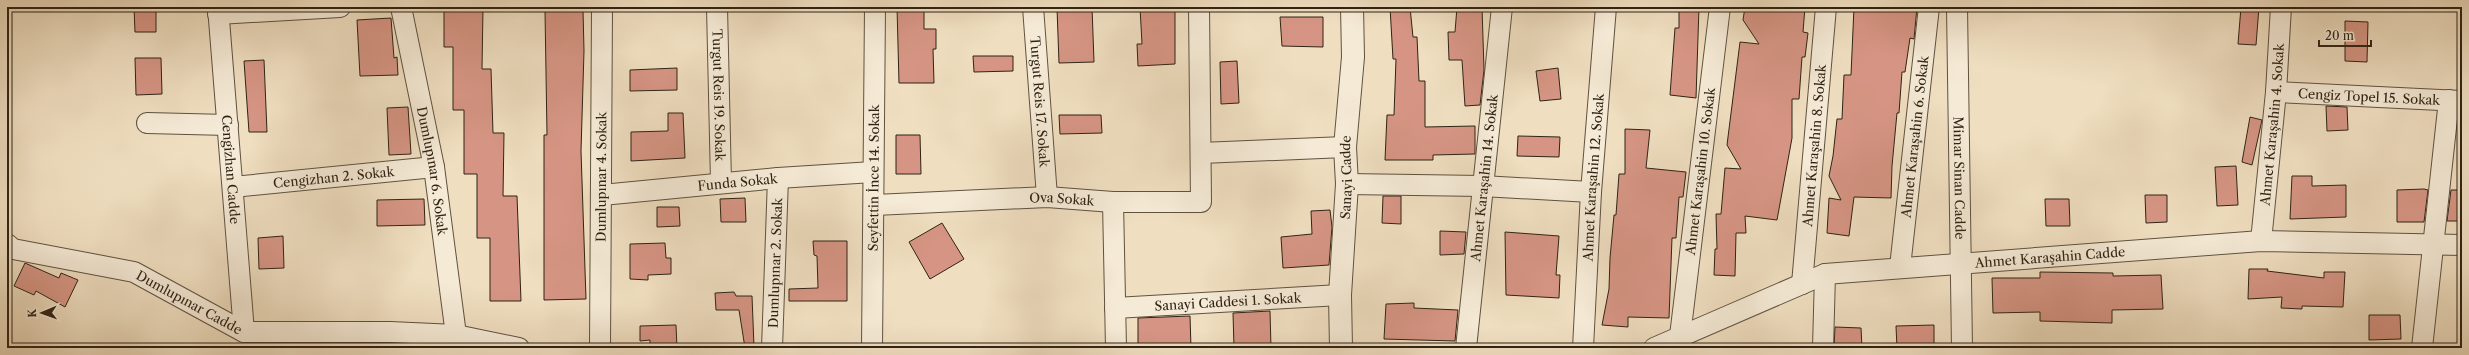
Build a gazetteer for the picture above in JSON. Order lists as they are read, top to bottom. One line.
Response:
{"streets":{"street":["Turgut Reis 19. Sokak","Cengiz Topel 15. Sokak","Turgut Reis 17. Sokak","Ahmet Karaşahin 4. Sokak","Ahmet Karaşahin 6. Sokak","Ahmet Karaşahin 8. Sokak","Cengizhan Cadde","Dumlupınar 6. Sokak","Ahmet Karaşahin 10. Sokak","Cengizhan 2. Sokak","Sanayi Cadde","Ahmet Karaşahin 14. Sokak","Ahmet Karaşahin 12. Sokak","Mimar Sinan Cadde","Dumlupınar 4. Sokak","Seyfettin İnce 14. Sokak","Funda Sokak","Ova Sokak","Ahmet Karaşahin Cadde","Dumlupınar 2. Sokak","Dumlupınar Cadde","Sanayi Caddesi 1. Sokak"]},"crossings":[["Turgut Reis 19. Sokak","Funda Sokak"],["Cengiz Topel 15. Sokak","Ahmet Karaşahin 4. Sokak"],["Turgut Reis 17. Sokak","Ova Sokak"],["Ahmet Karaşahin 4. Sokak","Ahmet Karaşahin Cadde"],["Ahmet Karaşahin 6. Sokak","Ahmet Karaşahin Cadde"],["Ahmet Karaşahin 8. Sokak","Ahmet Karaşahin Cadde"],["Cengizhan Cadde","Cengizhan 2. Sokak"],["Cengizhan Cadde","Dumlupınar Cadde"],["Dumlupınar 6. Sokak","Cengizhan 2. Sokak"],["Dumlupınar 6. Sokak","Dumlupınar Cadde"],["Ahmet Karaşahin 10. Sokak","Ahmet Karaşahin Cadde"],["Sanayi Cadde","Sanayi Caddesi 1. Sokak"],["Mimar Sinan Cadde","Ahmet Karaşahin Cadde"],["Dumlupınar 4. Sokak","Funda Sokak"],["Seyfettin İnce 14. Sokak","Funda Sokak"],["Seyfettin İnce 14. Sokak","Ova Sokak"],["Funda Sokak","Dumlupınar 2. Sokak"]],"scale_bar":"20 m","north":"left"}
